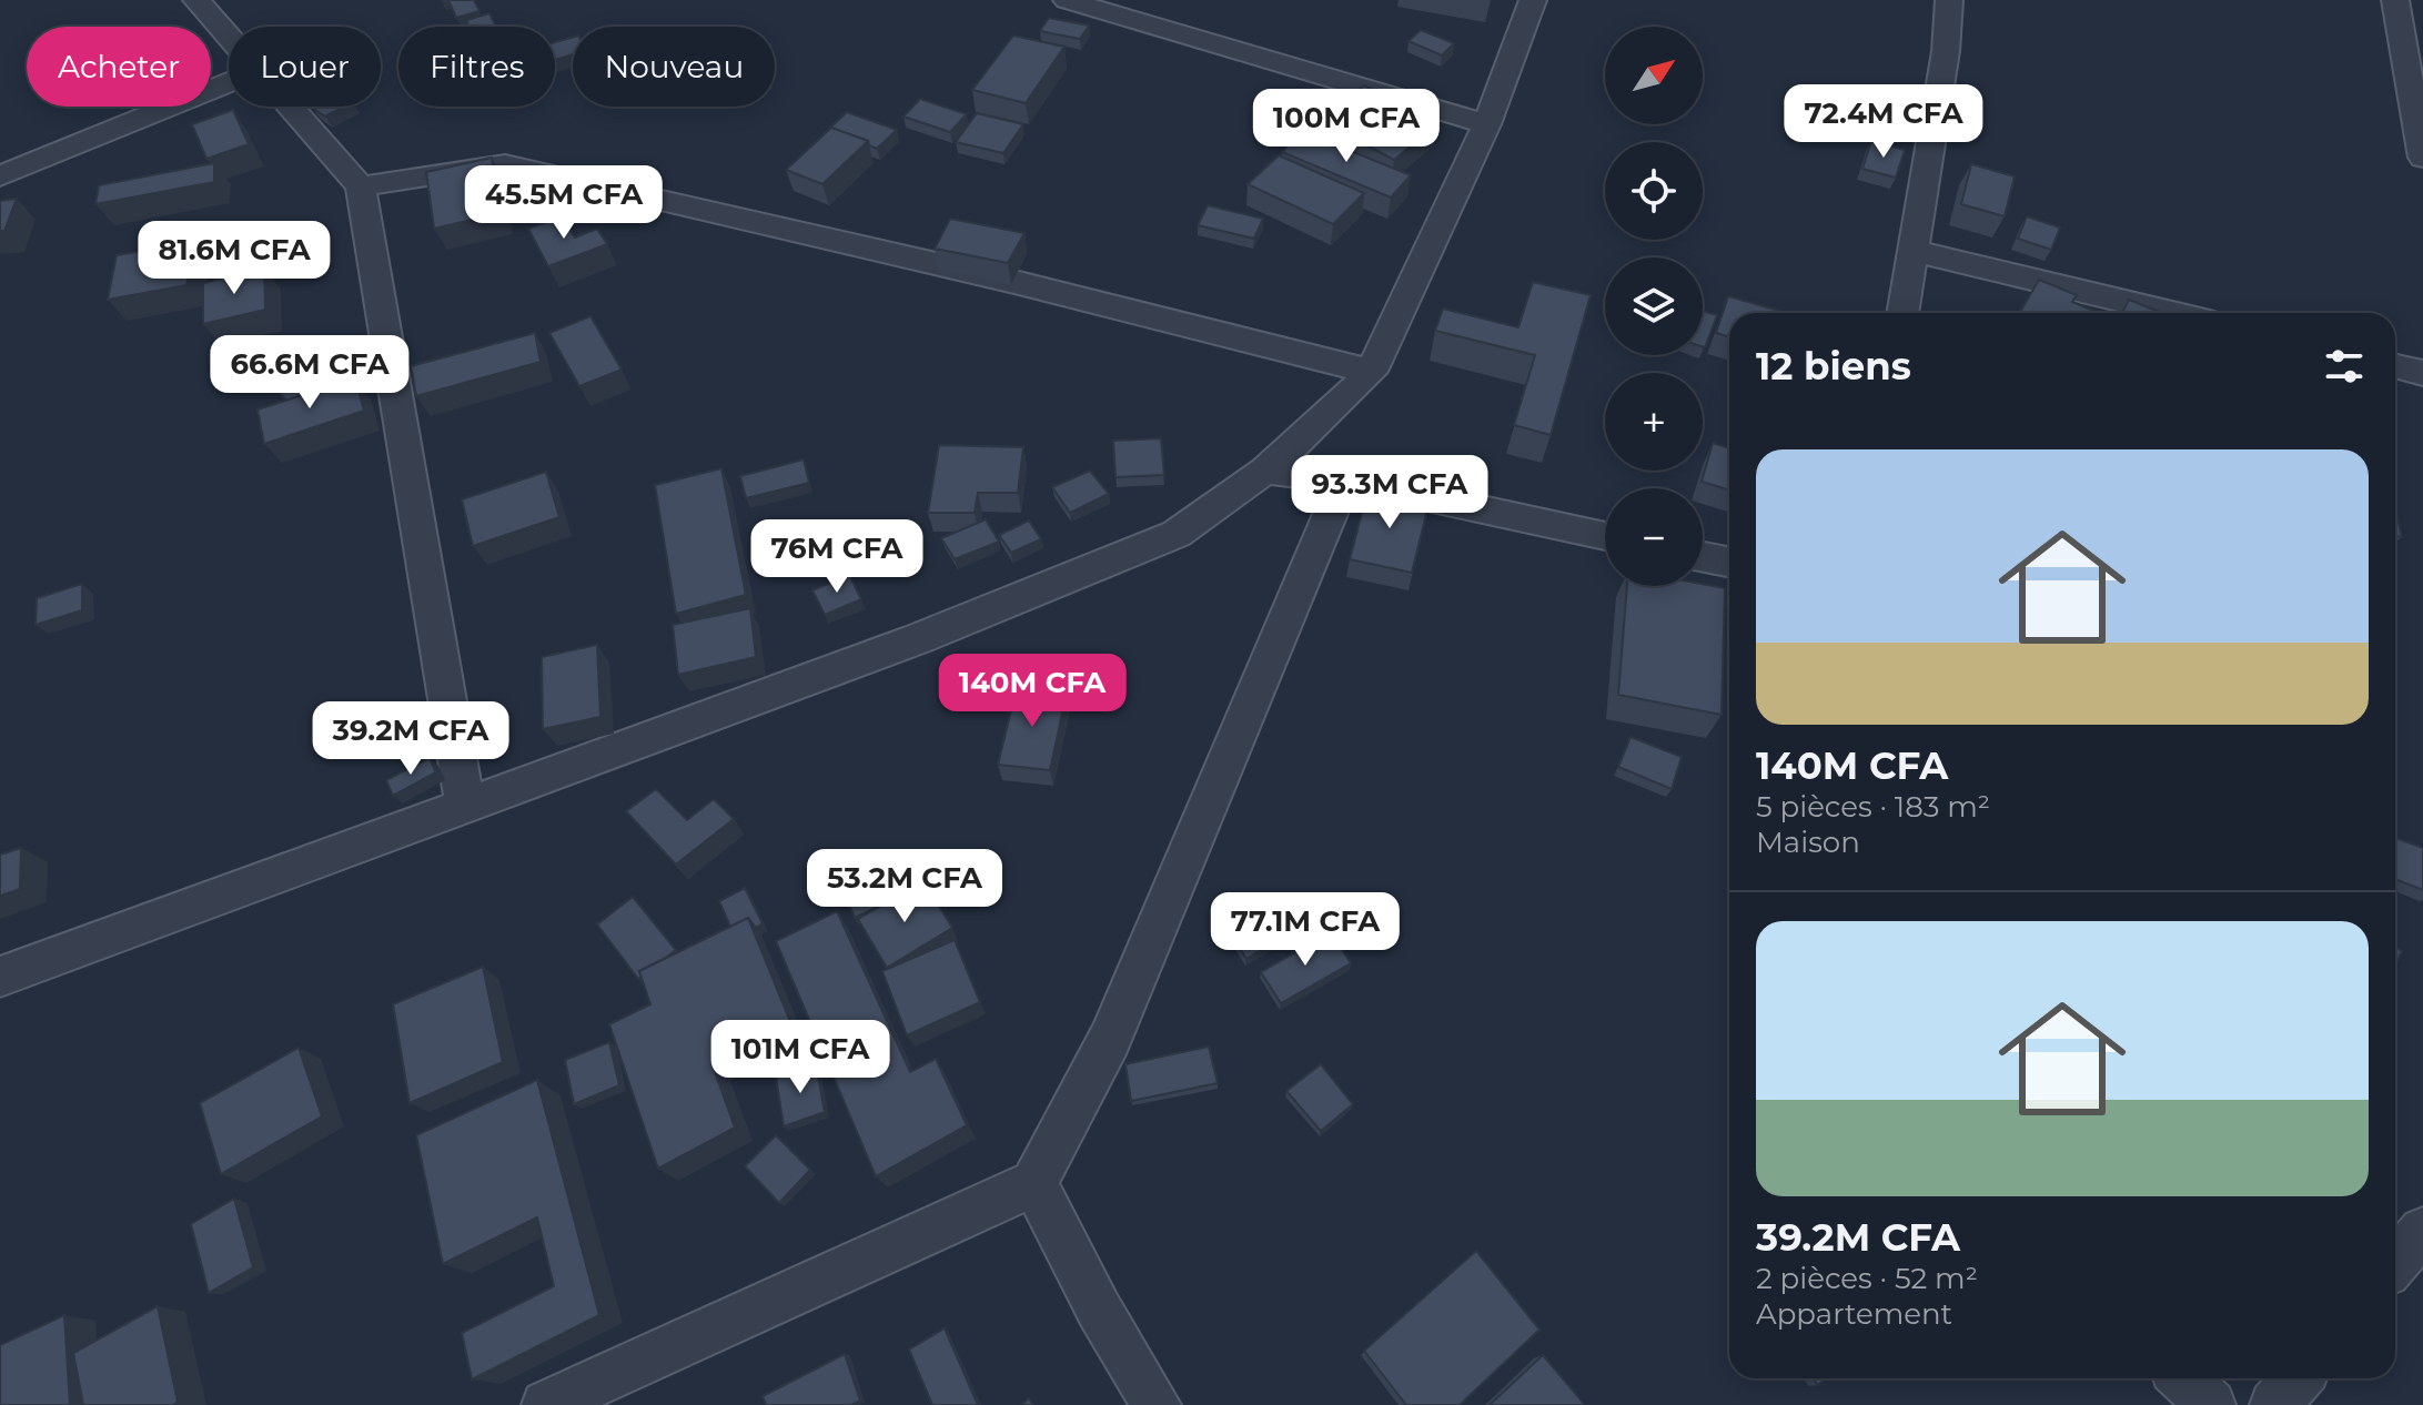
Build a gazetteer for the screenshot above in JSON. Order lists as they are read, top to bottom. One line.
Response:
{"north":"top right","page":{"map_buttons":["+","−"],"chip":["Acheter","Louer","Filtres","Nouveau"],"price":["72.4M CFA","100M CFA","45.5M CFA","81.6M CFA","66.6M CFA","93.3M CFA","76M CFA","140M CFA","39.2M CFA","53.2M CFA","77.1M CFA","101M CFA"],"heading":"12 biens","list":[{"name":"140M CFA","note":"5 pièces · 183 m² · Maison"},{"name":"39.2M CFA","note":"2 pièces · 52 m² · Appartement"}]}}
